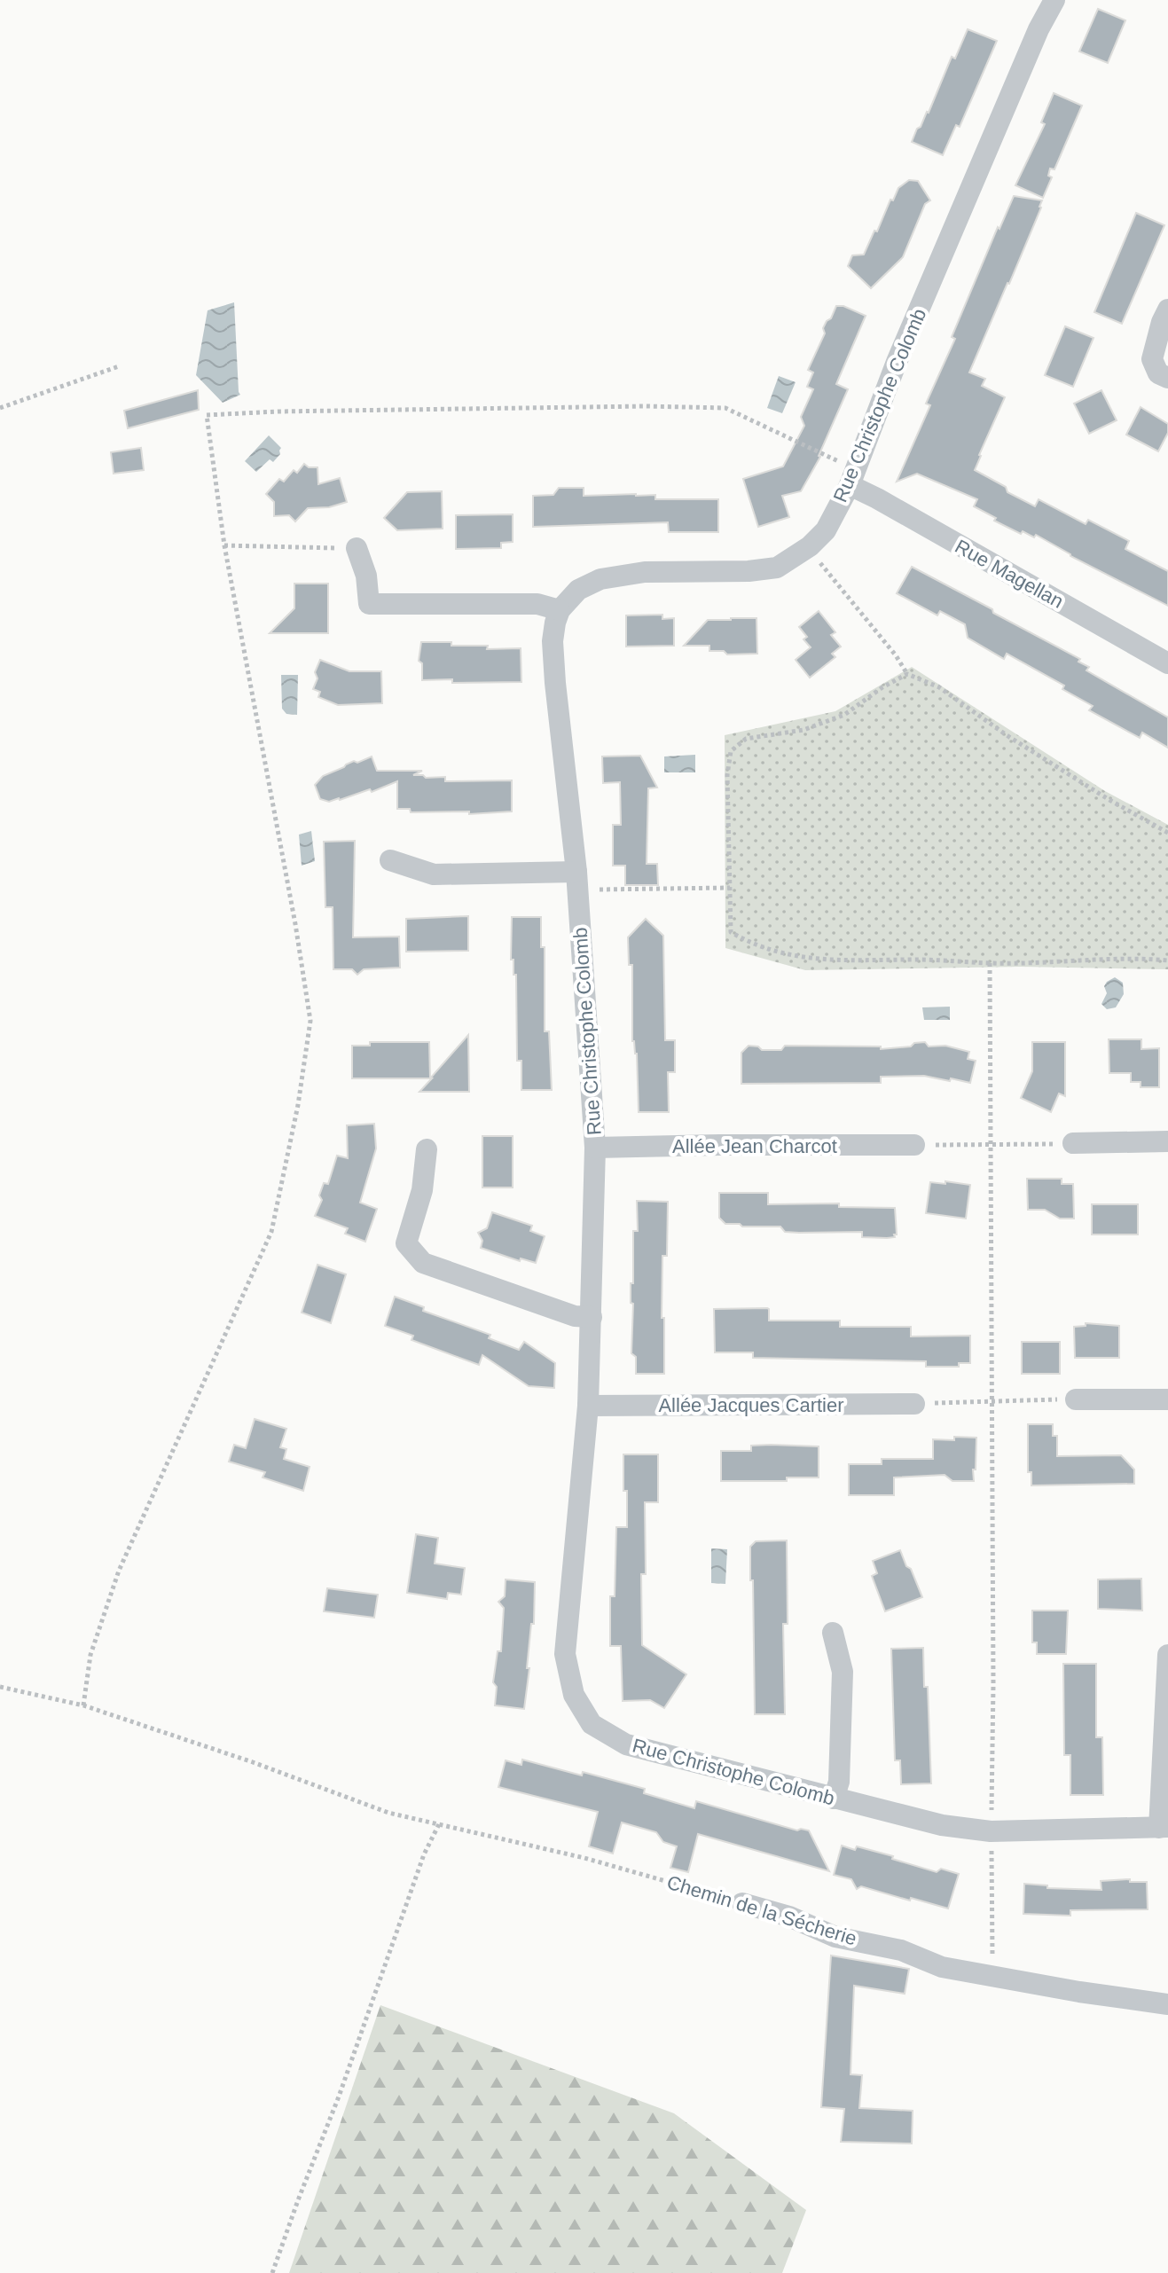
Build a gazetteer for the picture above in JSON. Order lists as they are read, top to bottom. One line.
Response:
{"streets":{"street":["Rue Christophe Colomb","Rue Magellan","Allée Jean Charcot","Allée Jacques Cartier","Chemin de la Sécherie"]},"crossings":[["Rue Christophe Colomb","Rue Magellan"],["Rue Christophe Colomb","Allée Jean Charcot"],["Rue Christophe Colomb","Allée Jacques Cartier"]]}
